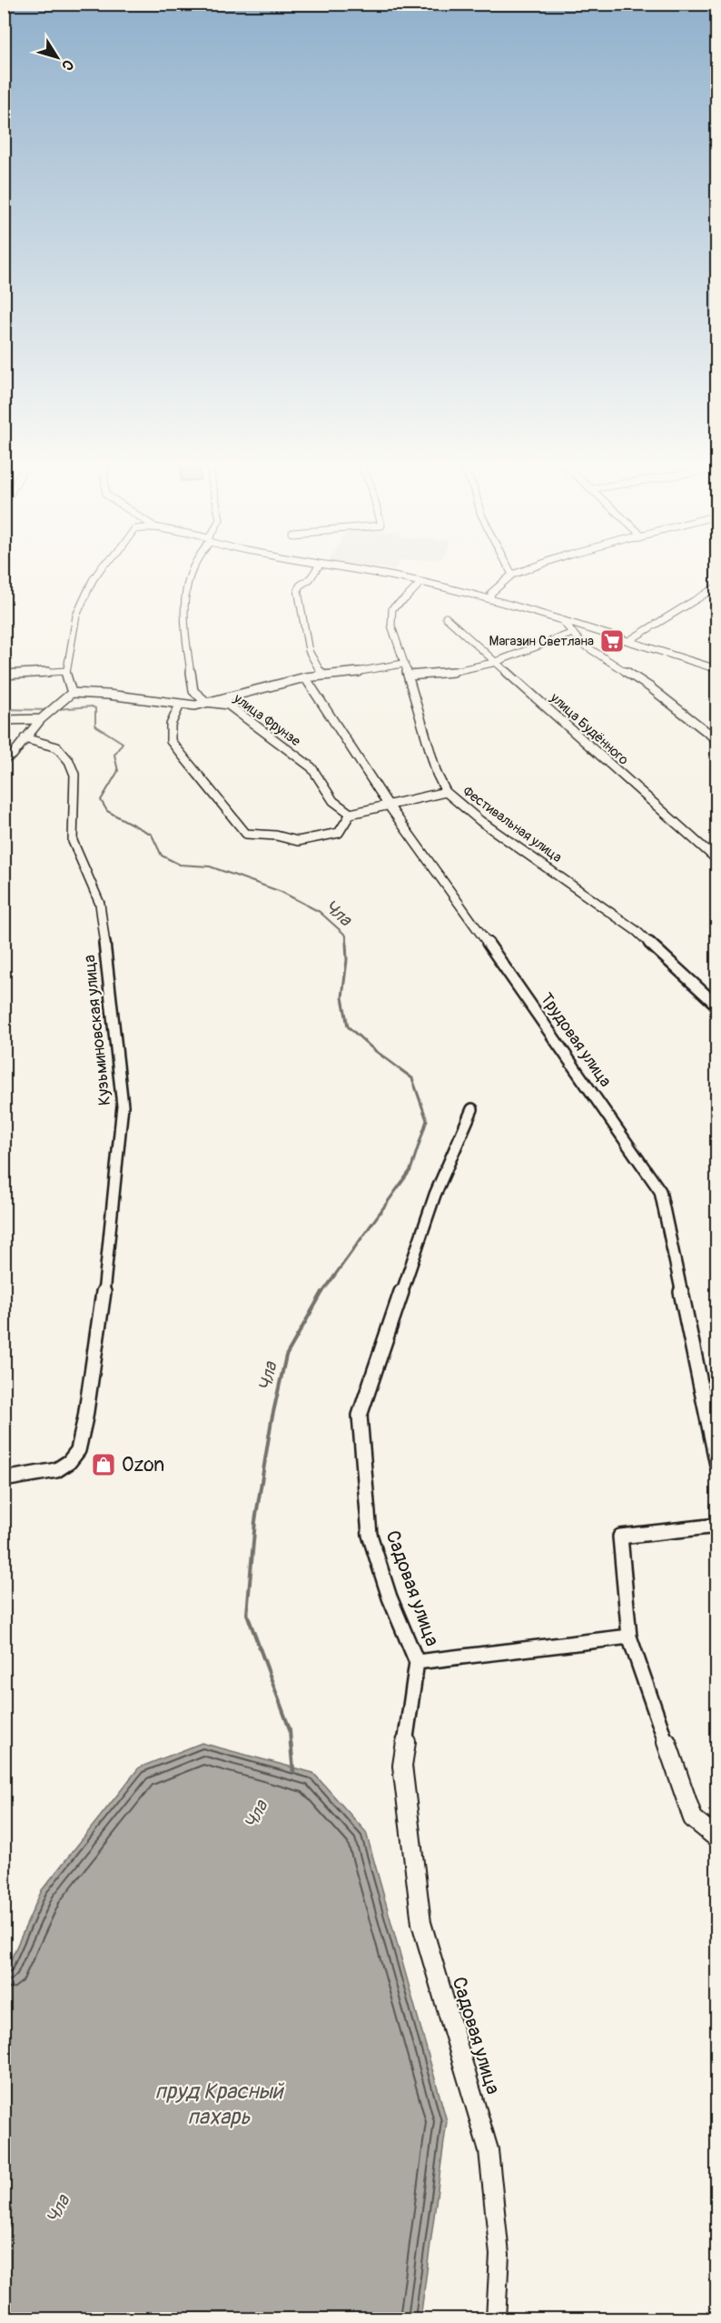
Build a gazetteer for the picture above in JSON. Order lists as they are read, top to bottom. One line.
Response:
{"streets":{"street":["улица Фрунзе","улица Будённого","Фестивальная улица","Кузьминовская улица","Трудовая улица","Садовая улица"]},"water":["Чла","пруд Красный пахарь"],"places":{"supermarket":["Магазин Светлана"],"shop":["Ozon"]},"north":"bottom right"}
